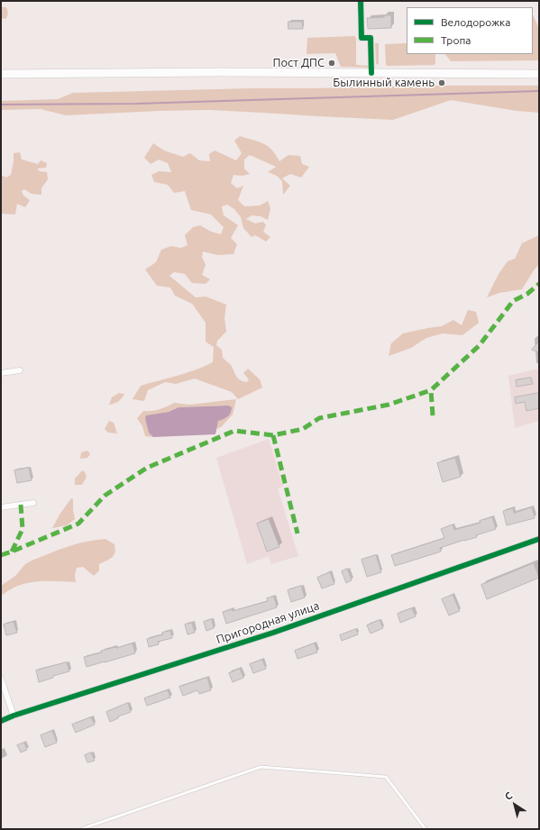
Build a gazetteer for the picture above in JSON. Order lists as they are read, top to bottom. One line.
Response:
{"streets":{"street":["Пригородная улица"]},"places":["Пост ДПС","Былинный камень"],"legend":["Велодорожка","Тропа"],"north":"top left"}
